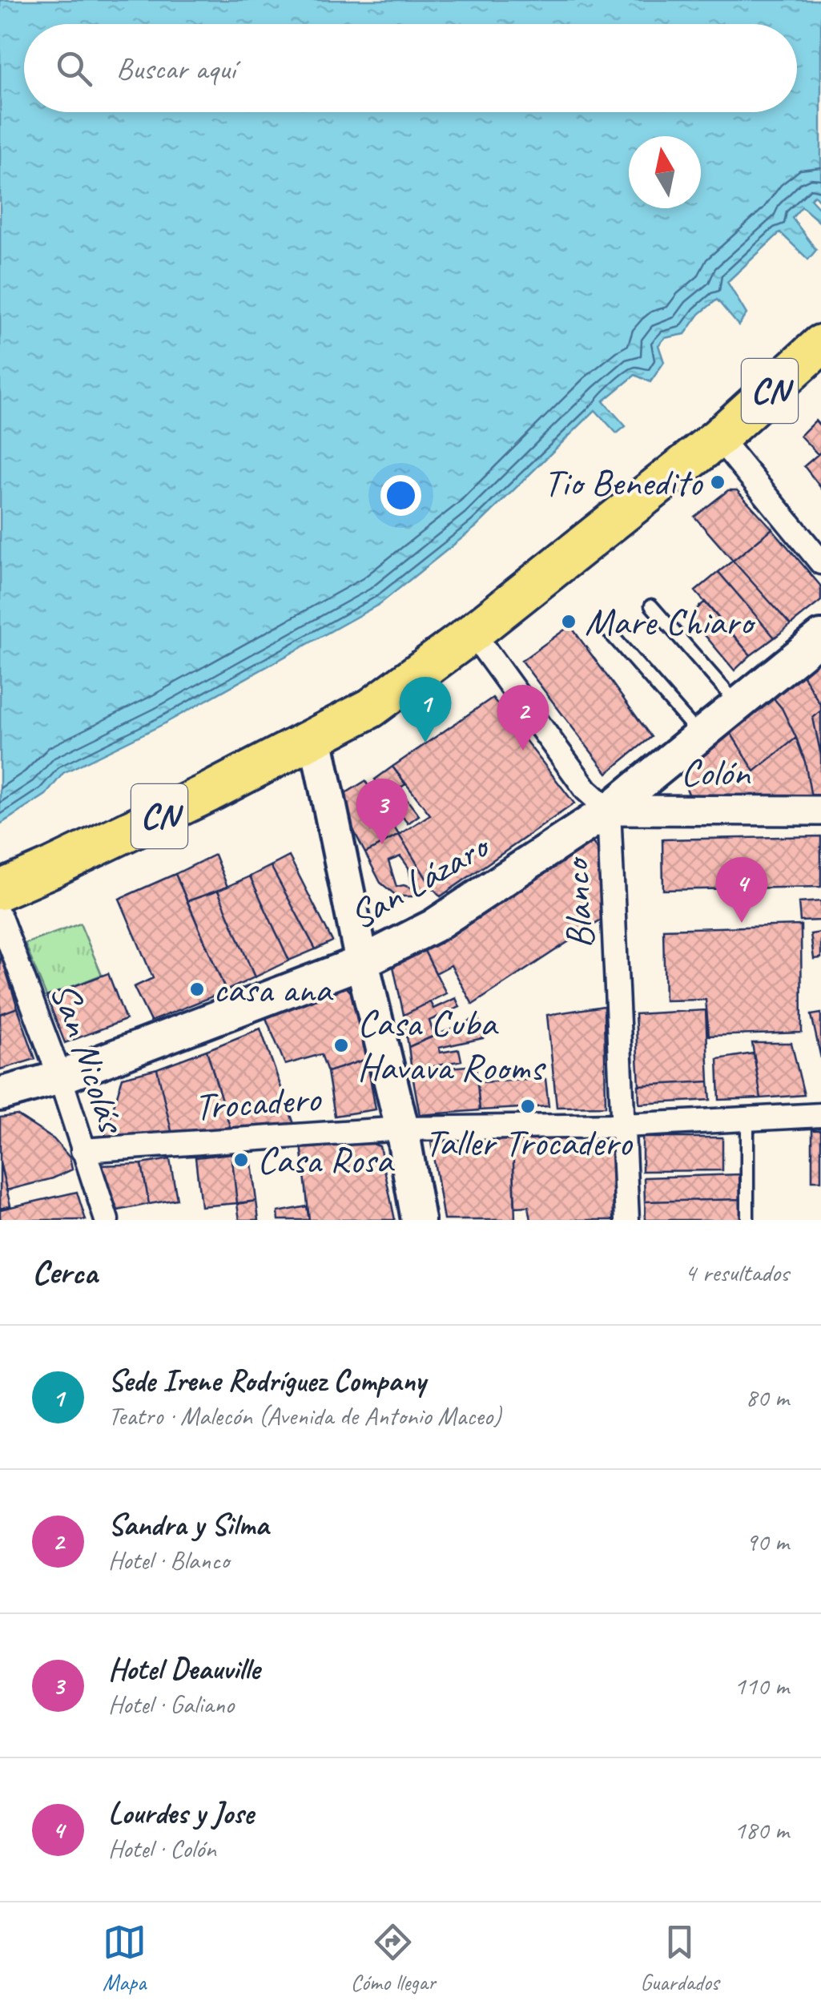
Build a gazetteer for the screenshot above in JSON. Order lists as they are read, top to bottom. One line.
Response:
{"streets":{"highway":["CN"],"main road":["San Lázaro"],"street":["Colón","Blanco","San Nicolás","Trocadero"]},"crossings":[["CN","Blanco"],["Colón","San Lázaro"],["Colón","Blanco"],["San Lázaro","Blanco"],["San Lázaro","San Nicolás"],["Blanco","Trocadero"],["San Nicolás","Trocadero"]],"places":["Tio Benedito","Mare Chiaro","casa ana","Casa Cuba Havava Rooms","Taller Trocadero","Casa Rosa"],"north":"top","page":{"search":"Buscar aquí","pins":["1","2","3","4"],"heading":["Cerca","4 resultados"],"list":[{"mark":"1","name":"Sede Irene Rodríguez Company","note":"Teatro · Malecón (Avenida de Antonio Maceo)","value":"80 m"},{"mark":"2","name":"Sandra y Silma","note":"Hotel · Blanco","value":"90 m"},{"mark":"3","name":"Hotel Deauville","note":"Hotel · Galiano","value":"110 m"},{"mark":"4","name":"Lourdes y Jose","note":"Hotel · Colón","value":"180 m"}],"nav":["Mapa","Cómo llegar","Guardados"]}}
